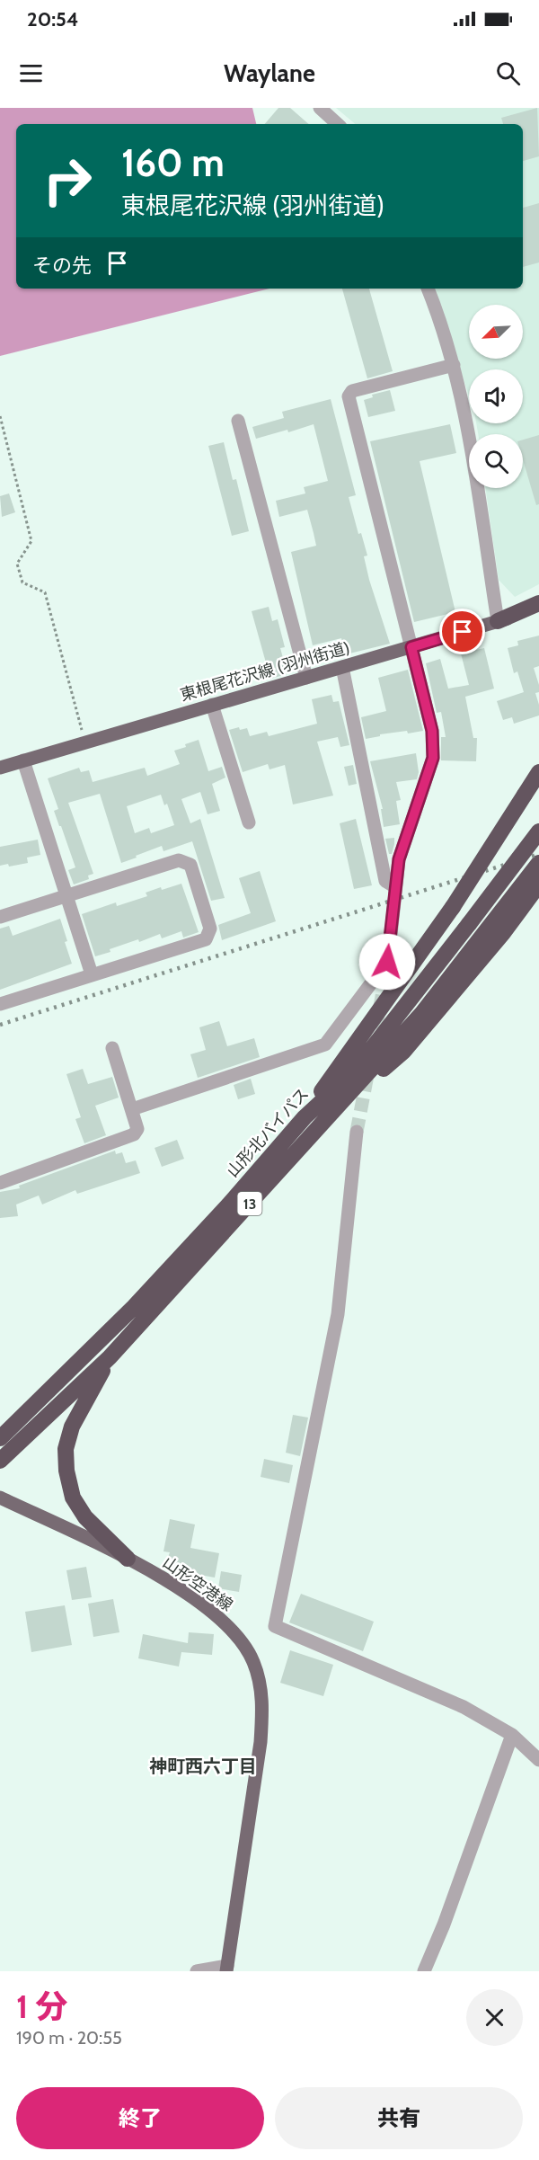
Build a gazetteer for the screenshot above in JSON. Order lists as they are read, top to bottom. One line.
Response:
{"streets":{"highway":["山形北バイパス","13"],"main road":["東根尾花沢線 (羽州街道)","山形空港線"]},"districts":["神町西六丁目"],"north":"bottom left","page":{"status":"20:54","header":"Waylane","turn":["160 m","東根尾花沢線 (羽州街道)"],"then":"その先","heading":["1 分","190 m · 20:55"],"buttons":["終了","共有"]}}
